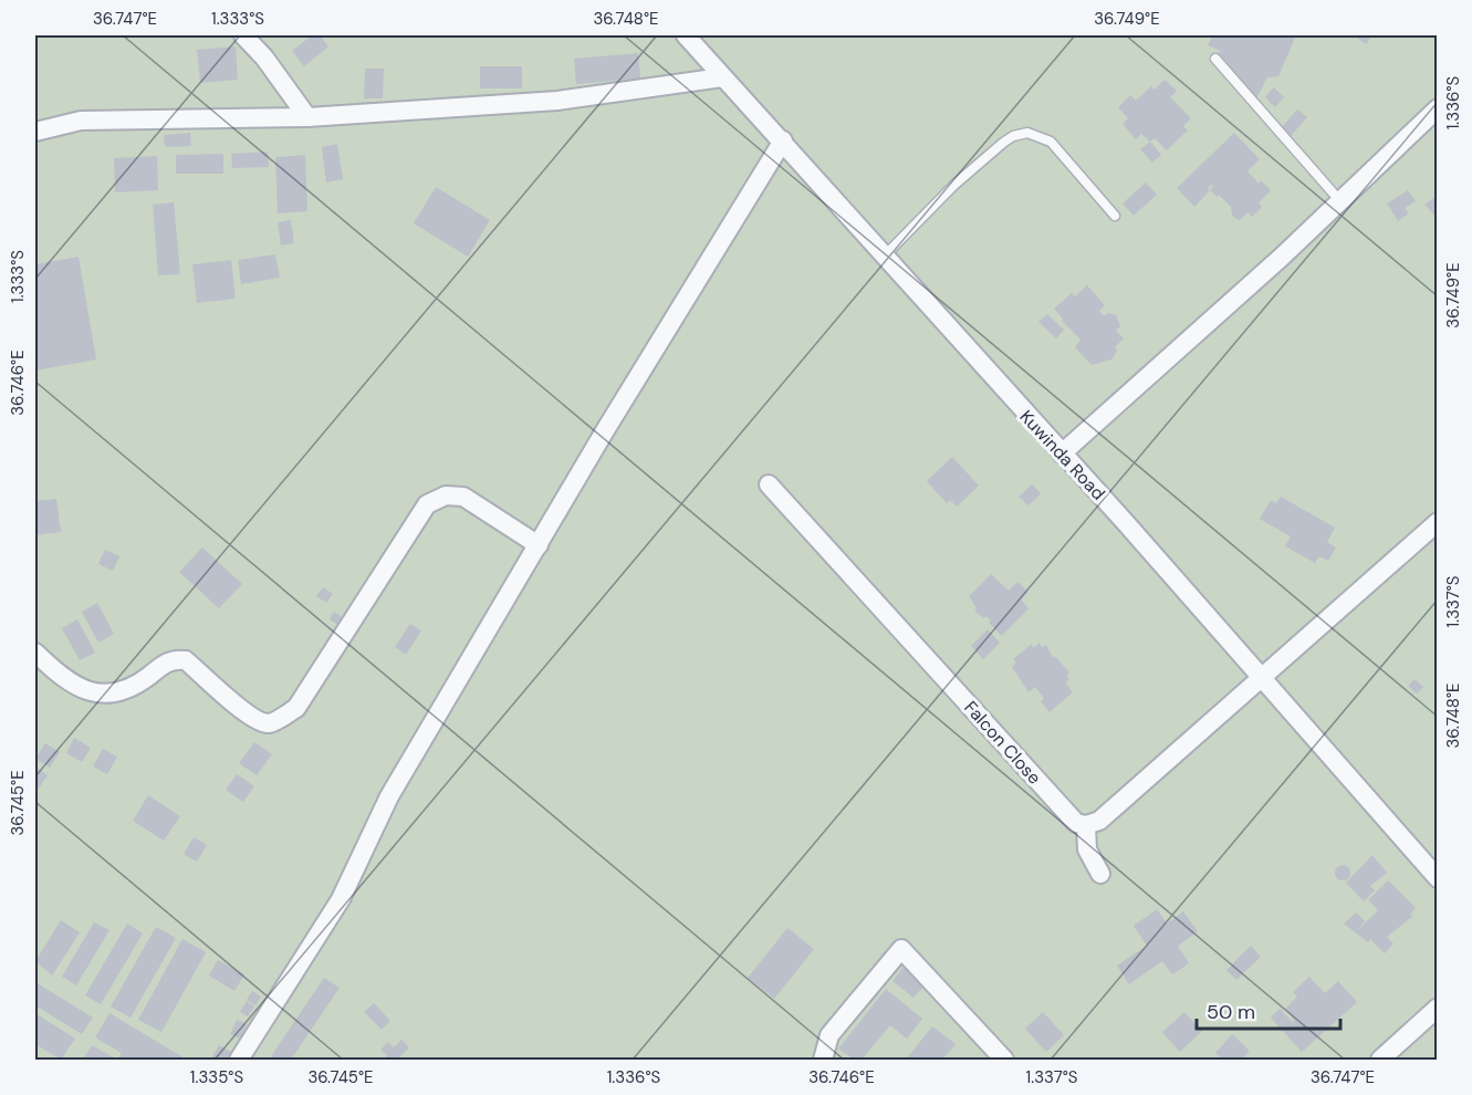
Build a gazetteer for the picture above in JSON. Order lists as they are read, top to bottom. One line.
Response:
{"streets":{"street":["Kuwinda Road","Falcon Close"]},"scale_bar":"50 m","coordinates":["36.747°E","1.333°S","36.748°E","36.749°E","1.336°S","36.746°E","1.337°S","36.745°E","1.335°S"]}
